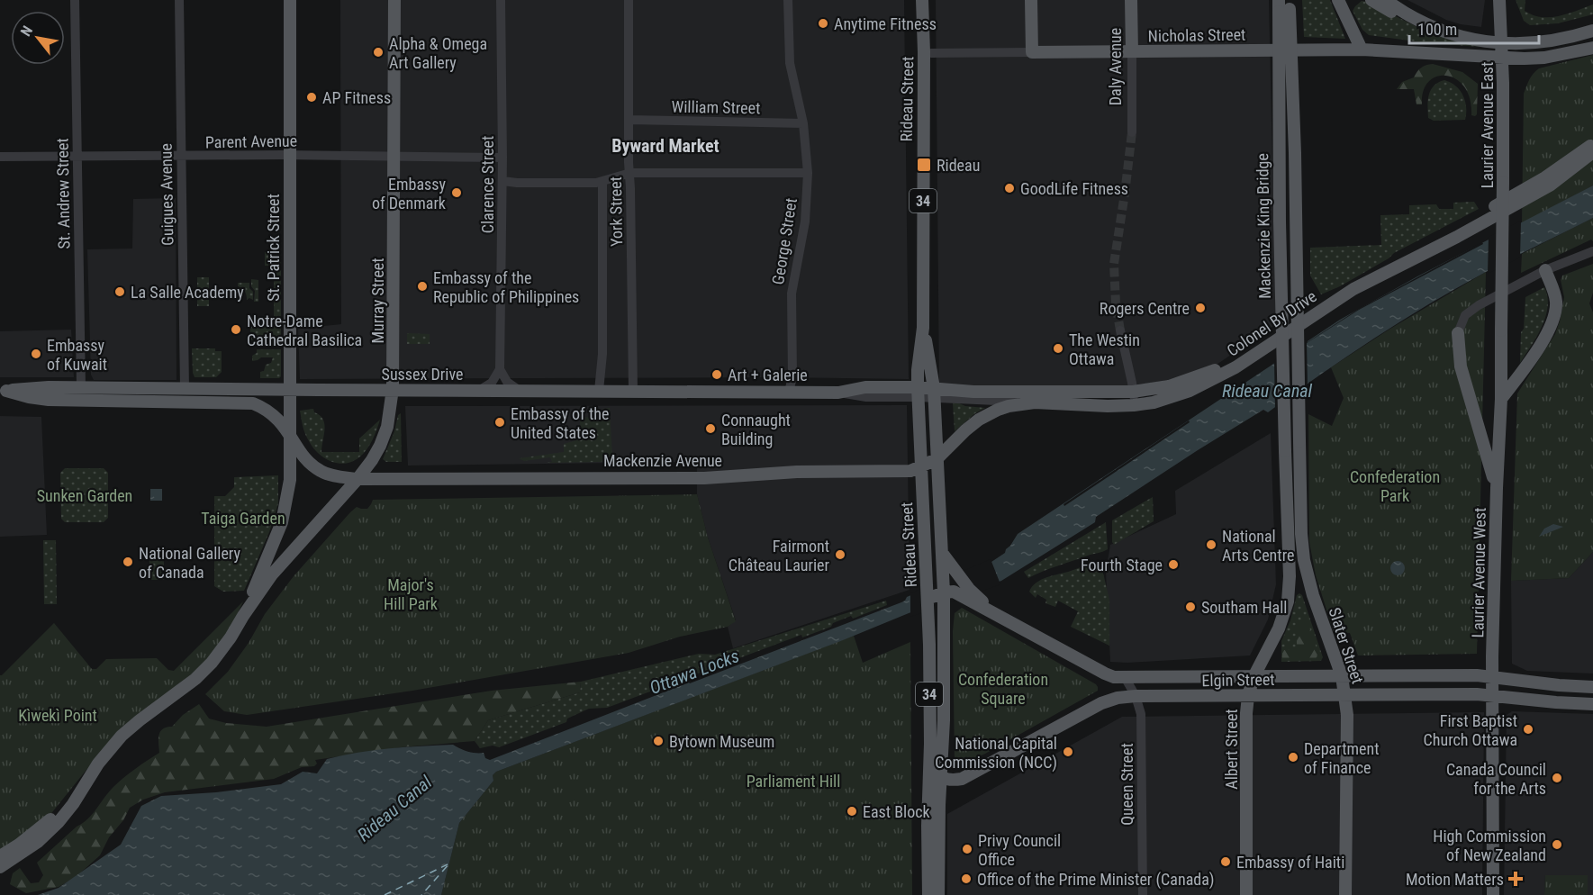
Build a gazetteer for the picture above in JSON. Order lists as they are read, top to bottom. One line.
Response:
{"streets":{"main road":["Nicholas Street","Daly Avenue","Rideau Street","Laurier Avenue East","34","Mackenzie King Bridge","St. Patrick Street","Murray Street","Colonel By Drive","Sussex Drive","Mackenzie Avenue","Laurier Avenue West","Slater Street","Elgin Street","Albert Street"],"street":["William Street","Parent Avenue","Clarence Street","St. Andrew Street","Guigues Avenue","York Street","George Street","Queen Street"]},"crossings":[["Nicholas Street","Daly Avenue"],["Nicholas Street","Laurier Avenue East"],["Rideau Street","34"],["Rideau Street","Colonel By Drive"],["Rideau Street","Sussex Drive"],["Rideau Street","Mackenzie Avenue"],["Rideau Street","Elgin Street"],["William Street","York Street"],["William Street","George Street"],["Laurier Avenue East","Laurier Avenue West"],["Parent Avenue","Clarence Street"],["Parent Avenue","St. Andrew Street"],["Parent Avenue","Guigues Avenue"],["Parent Avenue","St. Patrick Street"],["Parent Avenue","Murray Street"],["St. Andrew Street","Sussex Drive"],["Guigues Avenue","Sussex Drive"],["34","Elgin Street"],["York Street","Sussex Drive"],["Mackenzie King Bridge","Slater Street"],["Mackenzie King Bridge","Albert Street"],["George Street","Sussex Drive"],["St. Patrick Street","Murray Street"],["St. Patrick Street","Sussex Drive"],["St. Patrick Street","Mackenzie Avenue"],["Murray Street","Sussex Drive"],["Murray Street","Mackenzie Avenue"],["Colonel By Drive","Sussex Drive"],["Colonel By Drive","Mackenzie Avenue"],["Sussex Drive","Mackenzie Avenue"],["Laurier Avenue West","Elgin Street"],["Slater Street","Elgin Street"],["Elgin Street","Albert Street"],["Elgin Street","Queen Street"]],"districts":["Byward Market"],"water":["Rideau Canal","Ottawa Locks"],"parks":["Confederation Park","Sunken Garden","Taiga Garden","Major's Hill Park","Confederation Square","Kìwekì Point","Parliament Hill"],"places":{"other":["Anytime Fitness","Alpha & Omega Art Gallery","AP Fitness","GoodLife Fitness","Embassy of Denmark","Embassy of the Republic of Philippines","La Salle Academy","Rogers Centre","Notre-Dame Cathedral Basilica","The Westin Ottawa","Embassy of Kuwait","Art + Galerie","Embassy of the United States","Connaught Building","National Arts Centre","Fairmont Château Laurier","National Gallery of Canada","Fourth Stage","Southam Hall","First Baptist Church Ottawa","Bytown Museum","National Capital Commission (NCC)","Department of Finance","Canada Council for the Arts","East Block","High Commission of New Zealand","Privy Council Office","Embassy of Haiti","Office of the Prime Minister (Canada)"],"transit":["Rideau"],"health":["Motion Matters"]},"scale_bar":"100 m","north":"top left"}
